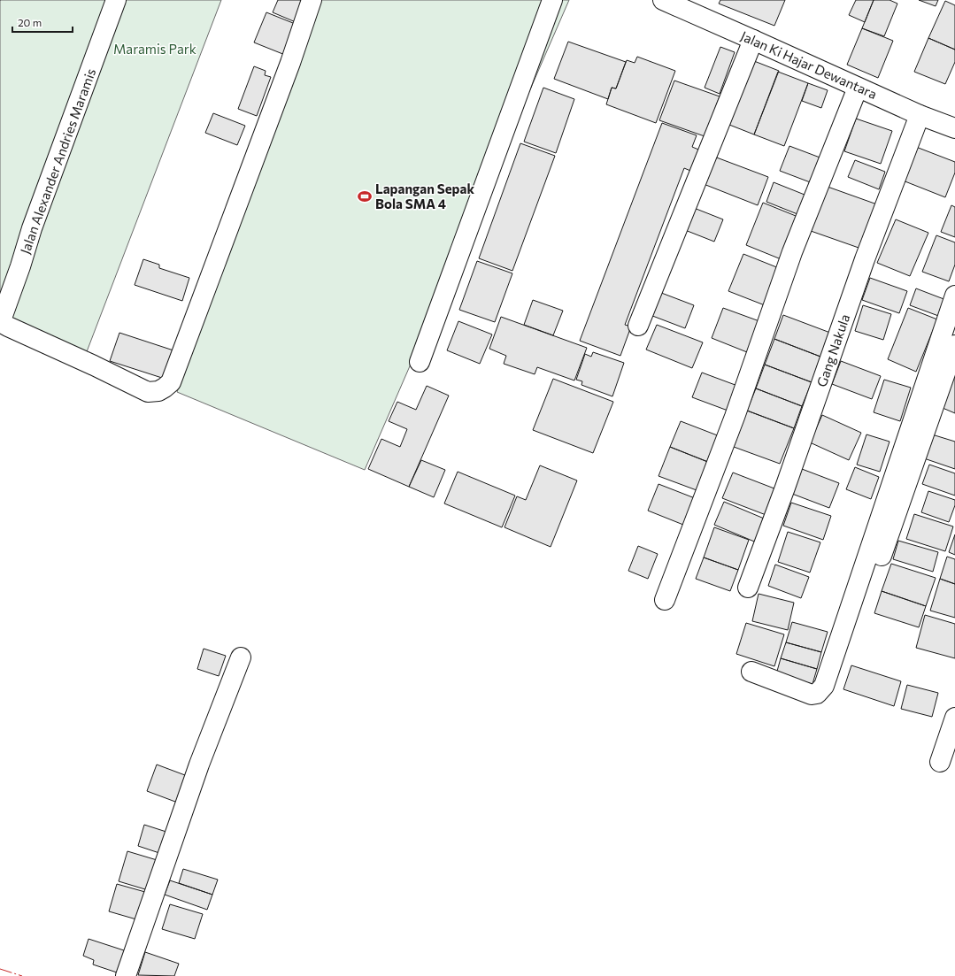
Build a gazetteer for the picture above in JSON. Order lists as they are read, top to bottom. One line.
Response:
{"streets":{"street":["Jalan Ki Hajar Dewantara","Jalan Alexander Andries Maramis","Gang Nakula"]},"crossings":[["Jalan Ki Hajar Dewantara","Gang Nakula"]],"parks":["Maramis Park"],"places":{"sports":["Lapangan Sepak Bola SMA 4"]},"scale_bar":"20 m"}
